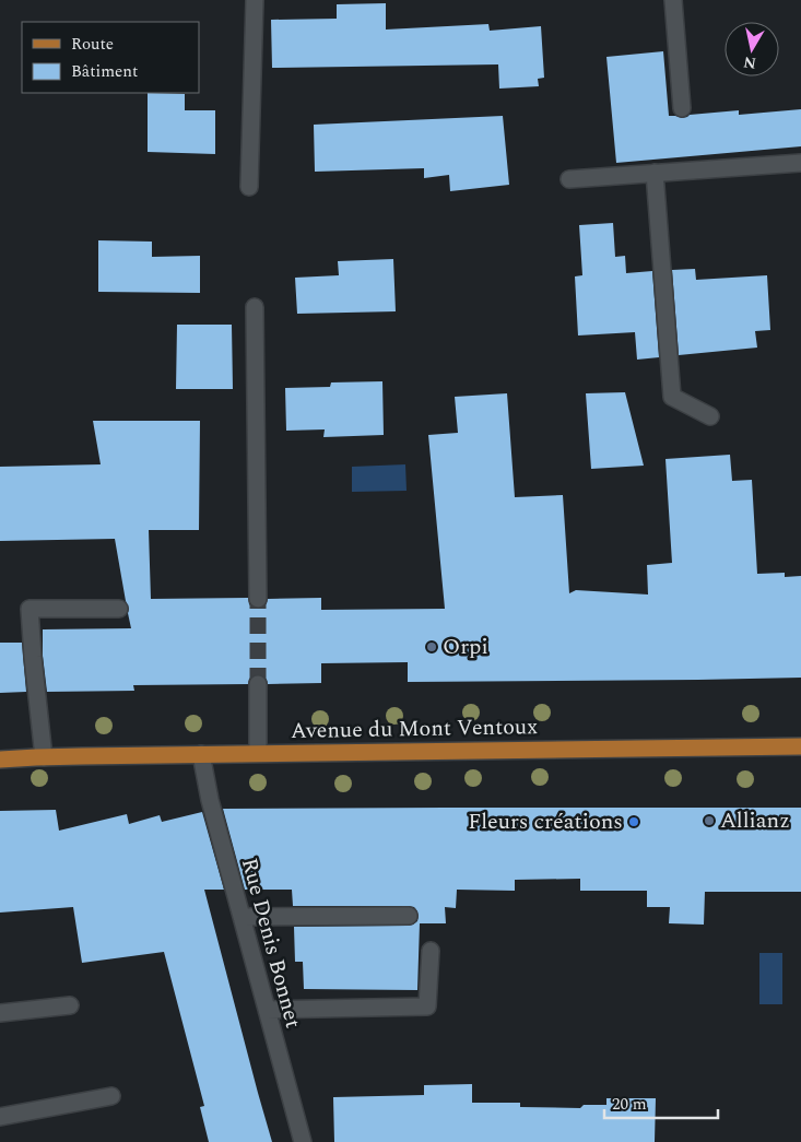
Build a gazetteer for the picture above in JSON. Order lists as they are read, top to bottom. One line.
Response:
{"streets":{"main road":["Avenue du Mont Ventoux"],"street":["Rue Denis Bonnet"]},"crossings":[["Avenue du Mont Ventoux","Rue Denis Bonnet"]],"places":["Orpi","Allianz","Fleurs créations"],"legend":["Route","Bâtiment"],"scale_bar":"20 m","north":"bottom"}
